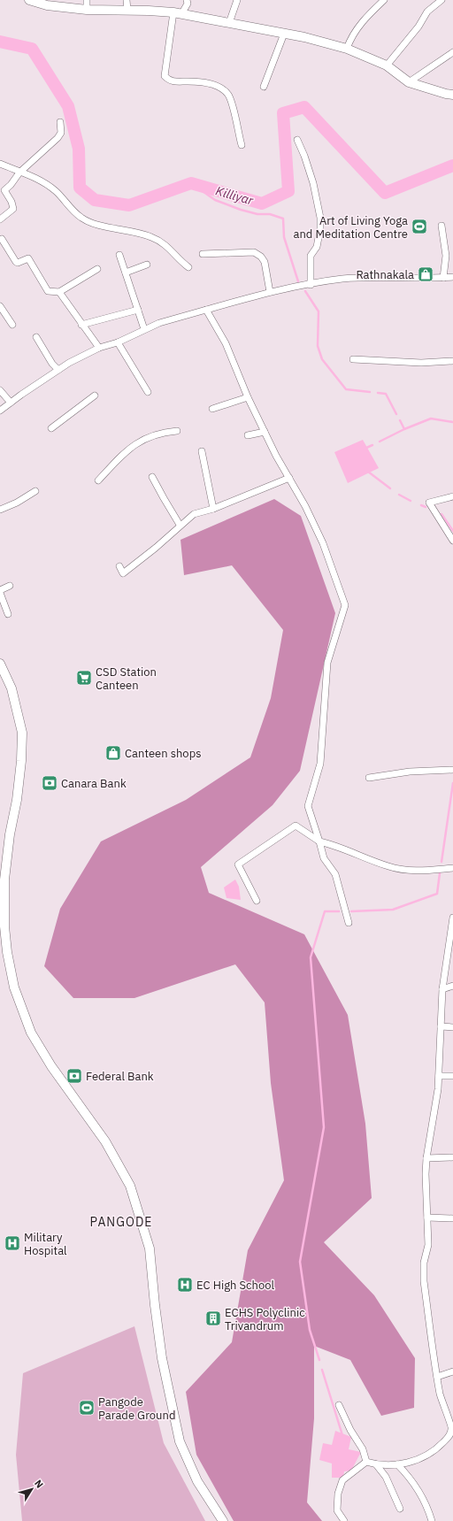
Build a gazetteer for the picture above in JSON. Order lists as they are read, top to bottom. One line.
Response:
{"districts":["PANGODE"],"water":["Killiyar"],"places":{"sports":["Art of Living Yoga and Meditation Centre","Pangode Parade Ground"],"shop":["Rathnakala","Canteen shops"],"supermarket":["CSD Station Canteen"],"bank":["Canara Bank","Federal Bank"],"hospital":["Military Hospital","EC High School"],"building":["ECHS Polyclinic Trivandrum"]},"north":"top right"}
